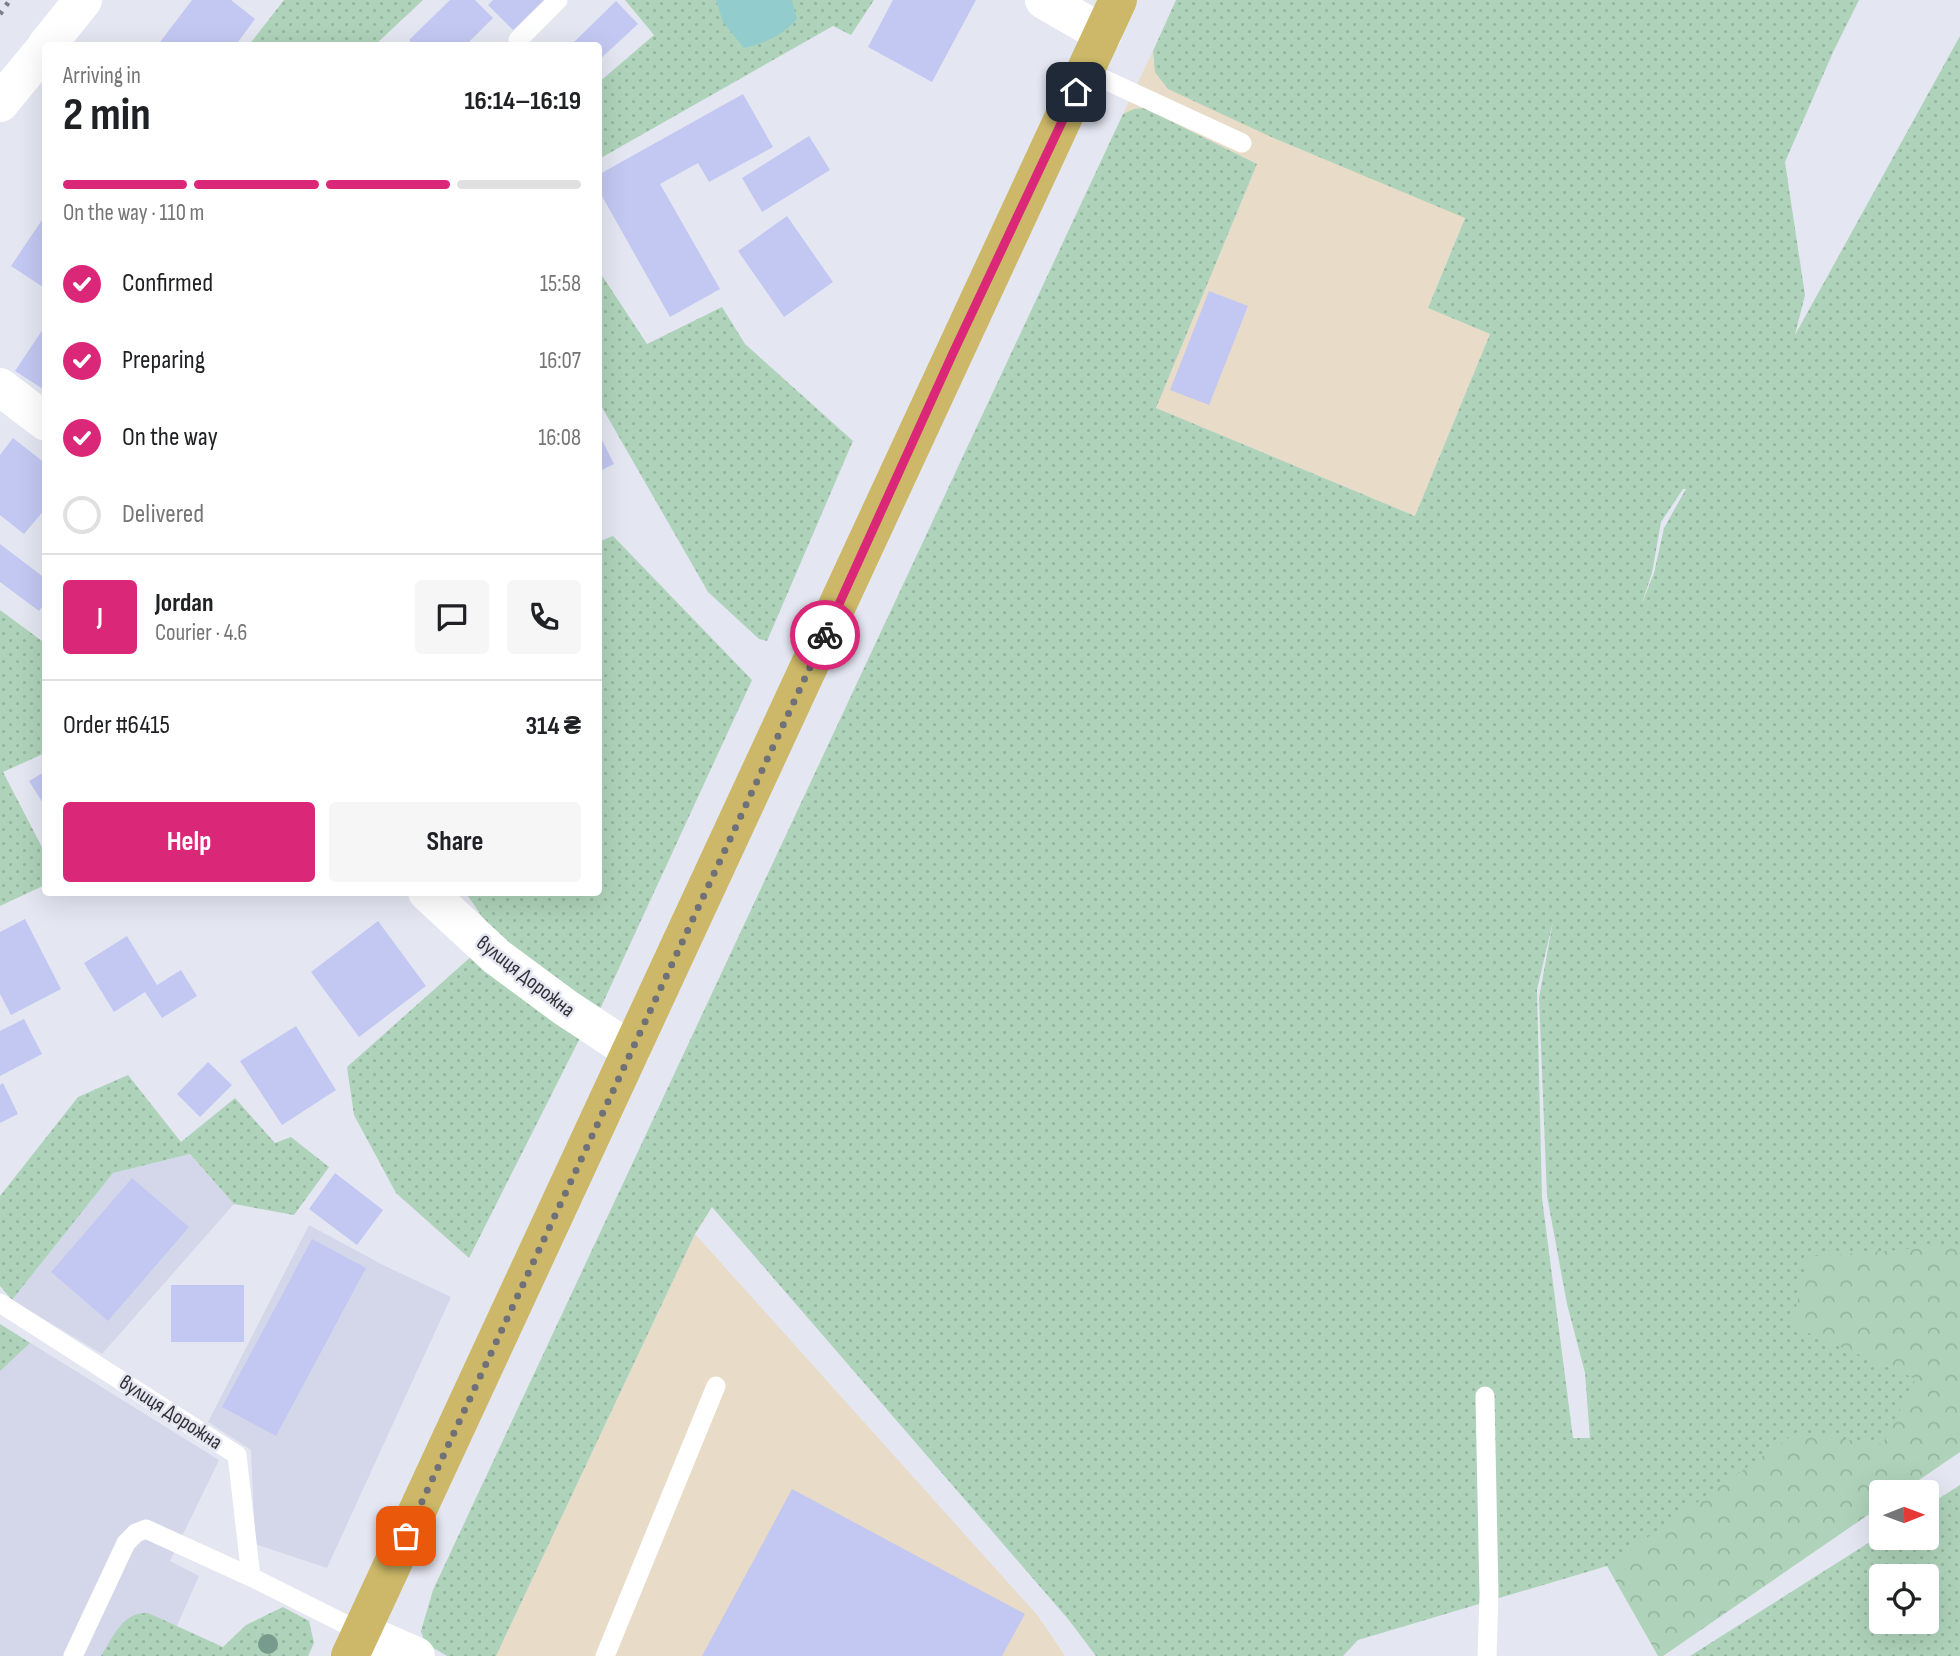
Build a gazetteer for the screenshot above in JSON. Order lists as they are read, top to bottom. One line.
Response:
{"streets":{"street":["вулиця Дорожна"]},"north":"right","page":{"heading":["2 min","Arriving in","16:14–16:19"],"panel":["Jordan","Courier · 4.6","Order #6415","314 ₴"],"bar":"On the way · 110 m","list":[["Confirmed","15:58"],["Preparing","16:07"],["On the way","16:08"],"Delivered"],"round":"J","buttons":["Help","Share"]}}
